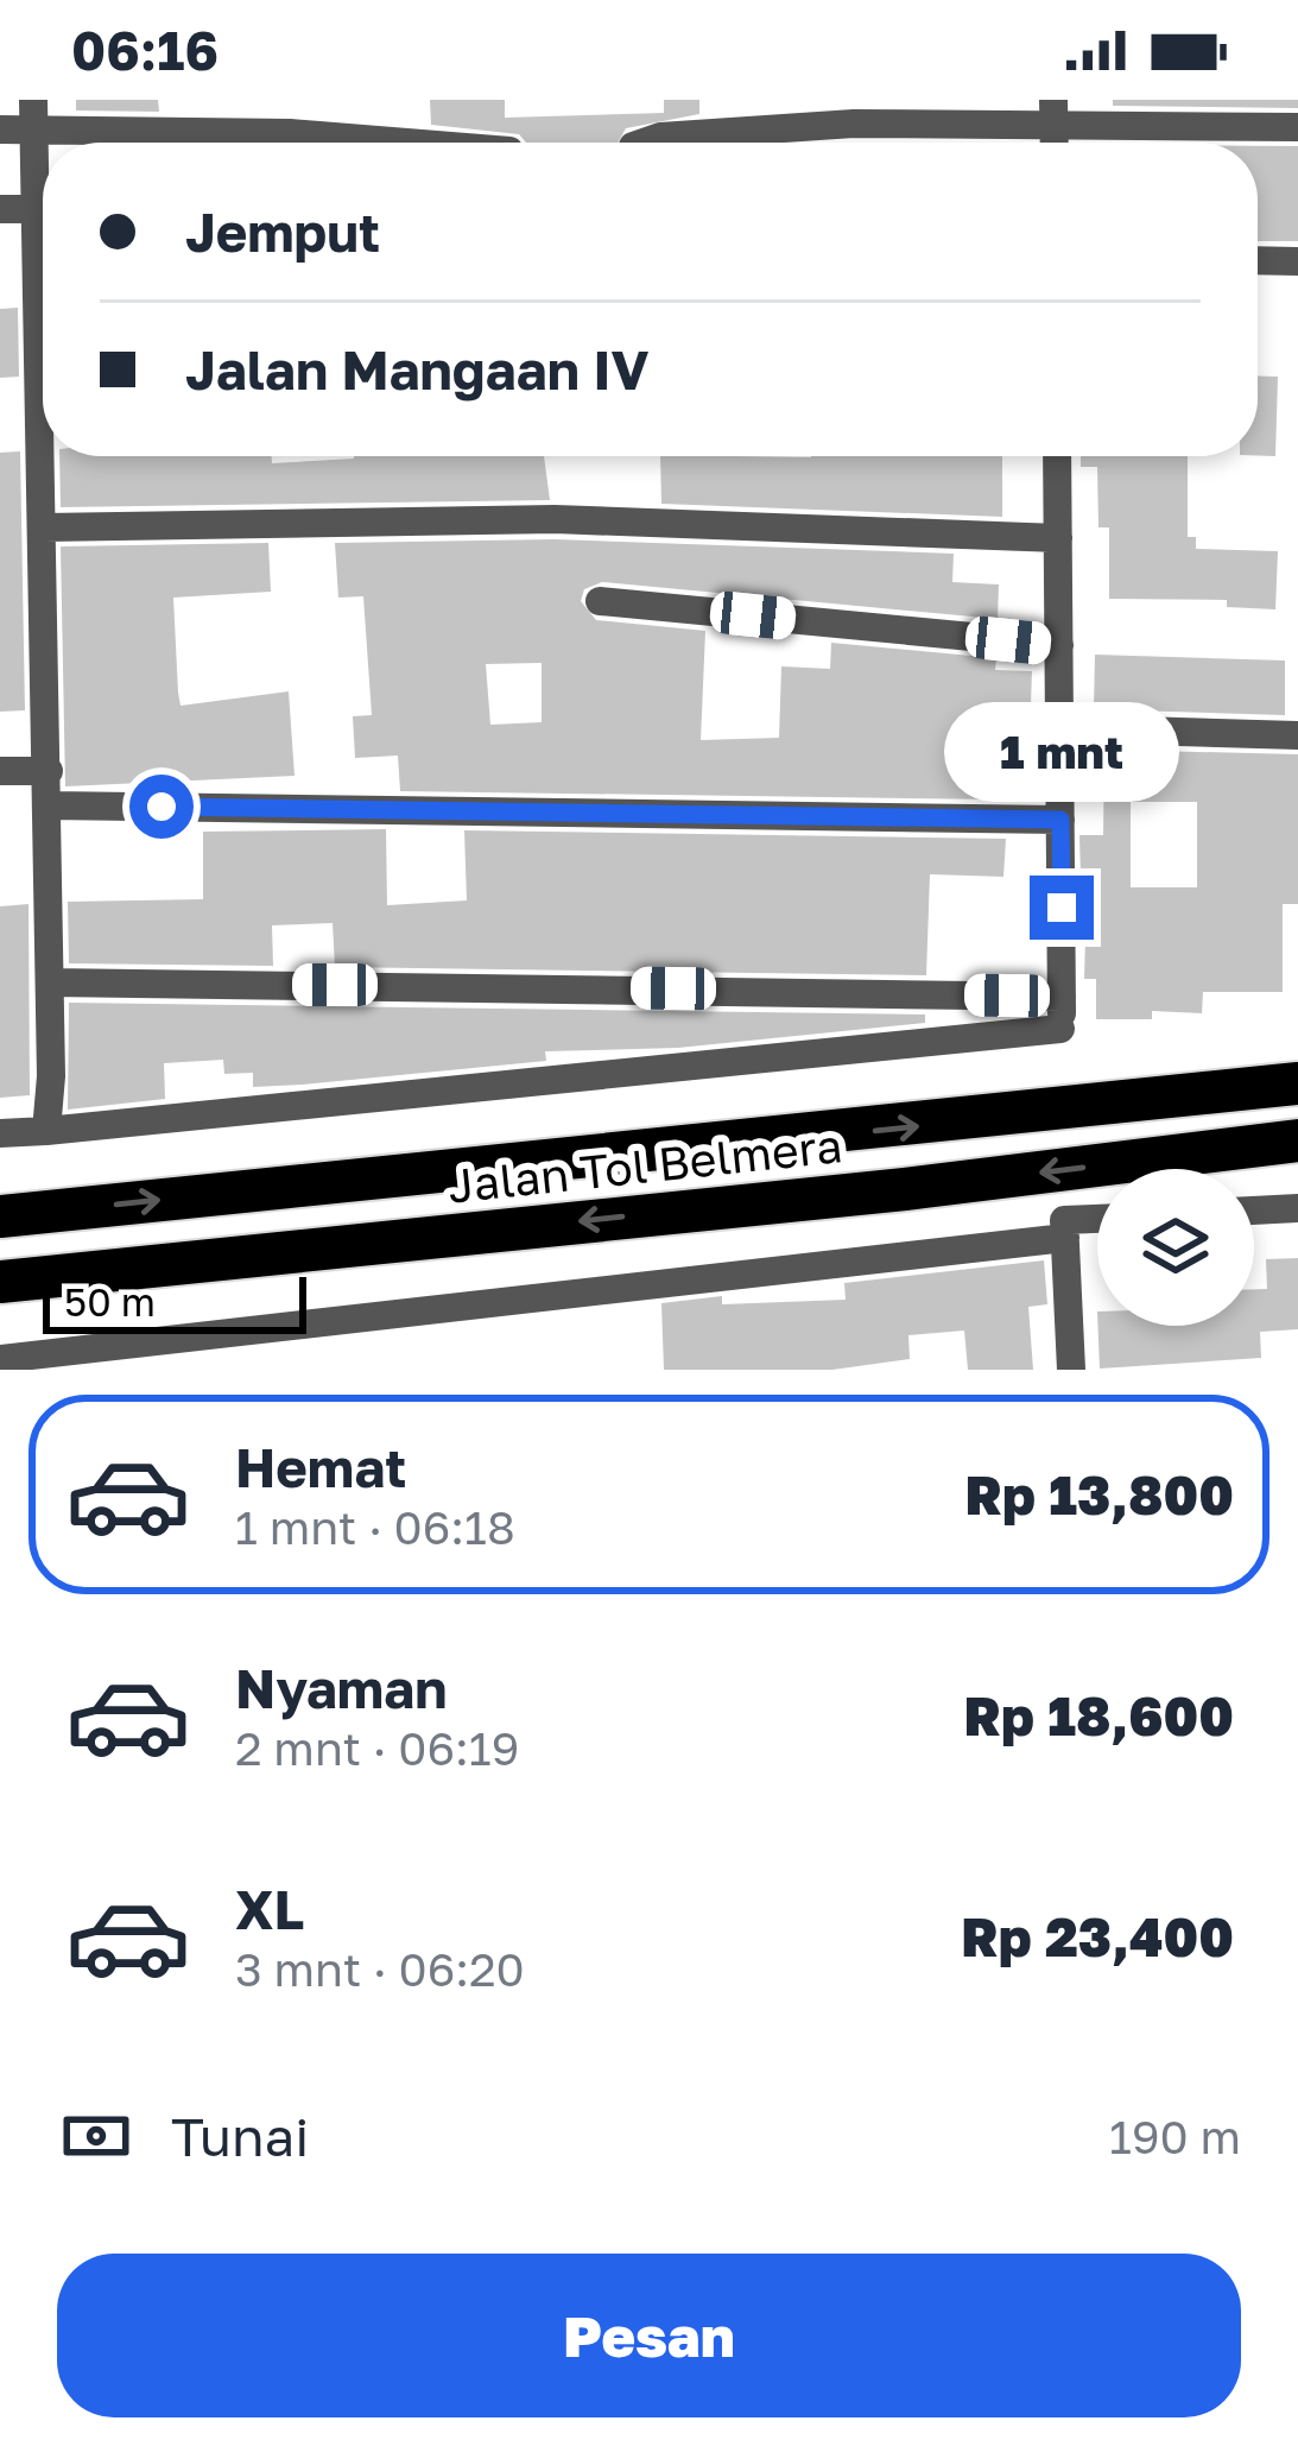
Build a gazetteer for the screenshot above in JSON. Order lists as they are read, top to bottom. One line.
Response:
{"streets":{"highway":["Jalan Tol Belmera"]},"scale_bar":"50 m","page":{"status":"06:16","banner":["Jemput","Jalan Mangaan IV"],"bubble":"1 mnt","scale":"50 m","list":[{"name":"Hemat","note":"1 mnt · 06:18","value":"Rp 13,800"},{"name":"Nyaman","note":"2 mnt · 06:19","value":"Rp 18,600"},{"name":"XL","note":"3 mnt · 06:20","value":"Rp 23,400"}],"pay":["Tunai","190 m"],"buttons":"Pesan"}}
